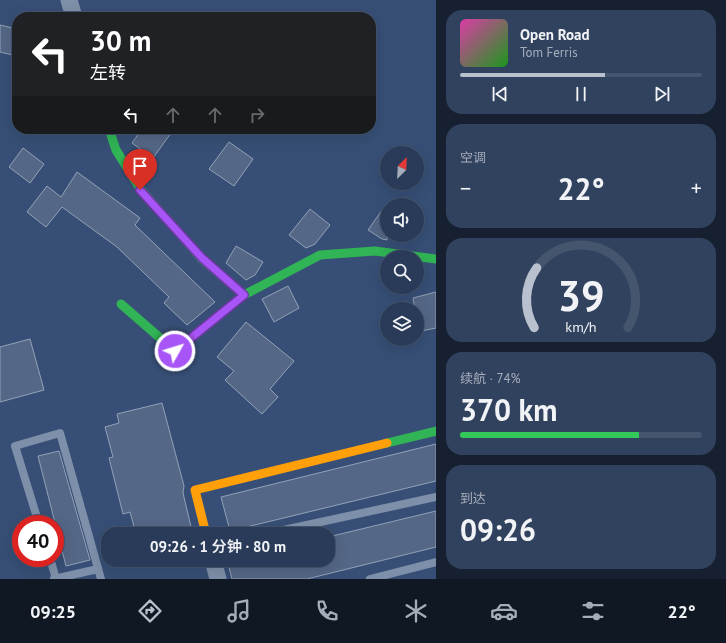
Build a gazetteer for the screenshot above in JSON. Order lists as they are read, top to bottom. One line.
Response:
{"north":"top right","page":{"turn":["30 m","左转"],"song":["Open Road","Tom Ferris"],"tile":["空调",["续航 · 74%","370 km"],["到达","09:26"]],"heat":["−","22°","+"],"limit":"40","trip":"09:26 · 1 分钟 · 80 m","tabs":["09:25","22°"],"gauge":["39","km/h"]}}
